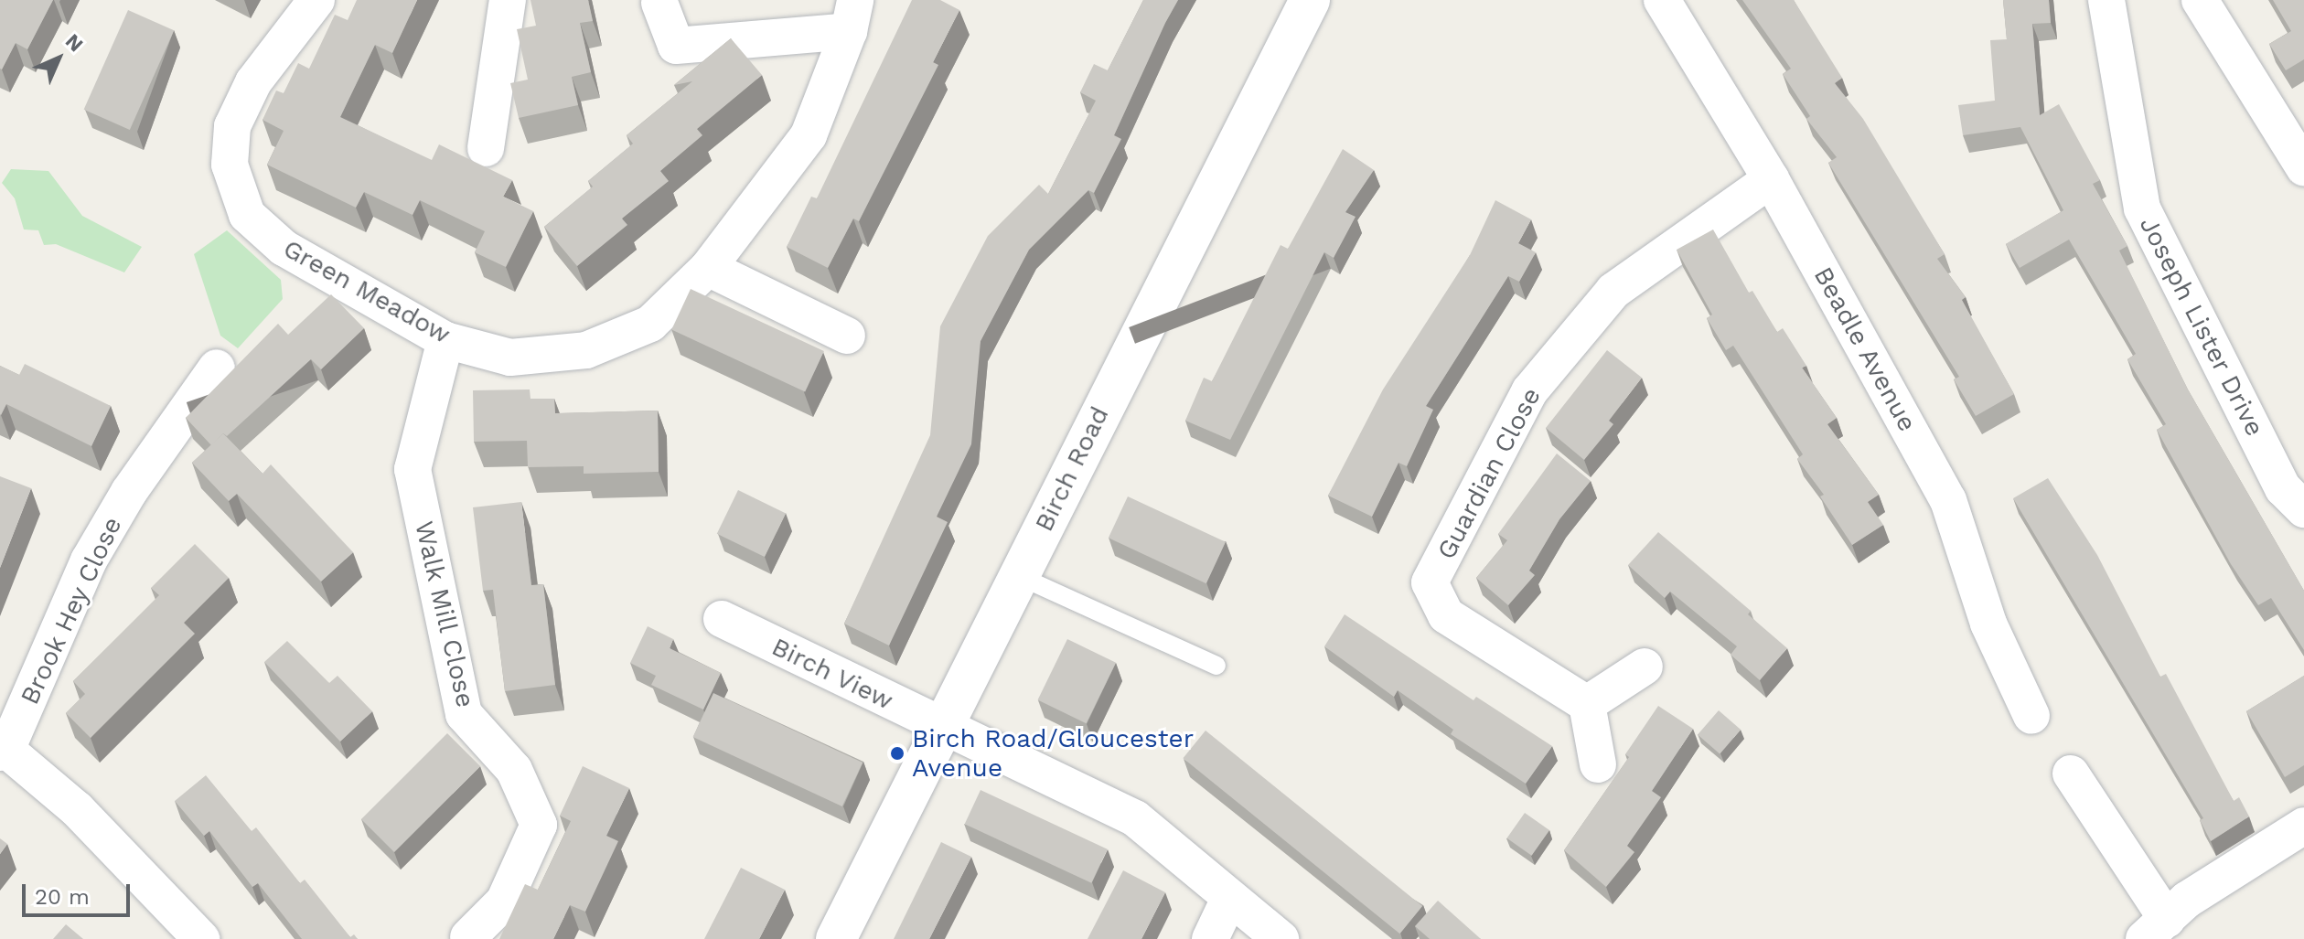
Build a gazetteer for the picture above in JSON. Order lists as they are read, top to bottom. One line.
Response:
{"streets":{"street":["Green Meadow","Joseph Lister Drive","Beadle Avenue","Birch Road","Guardian Close","Brook Hey Close","Walk Mill Close","Birch View"]},"crossings":[["Green Meadow","Walk Mill Close"],["Beadle Avenue","Guardian Close"],["Birch Road","Birch View"]],"places":["Birch Road/Gloucester Avenue"],"scale_bar":"20 m","north":"top right"}
